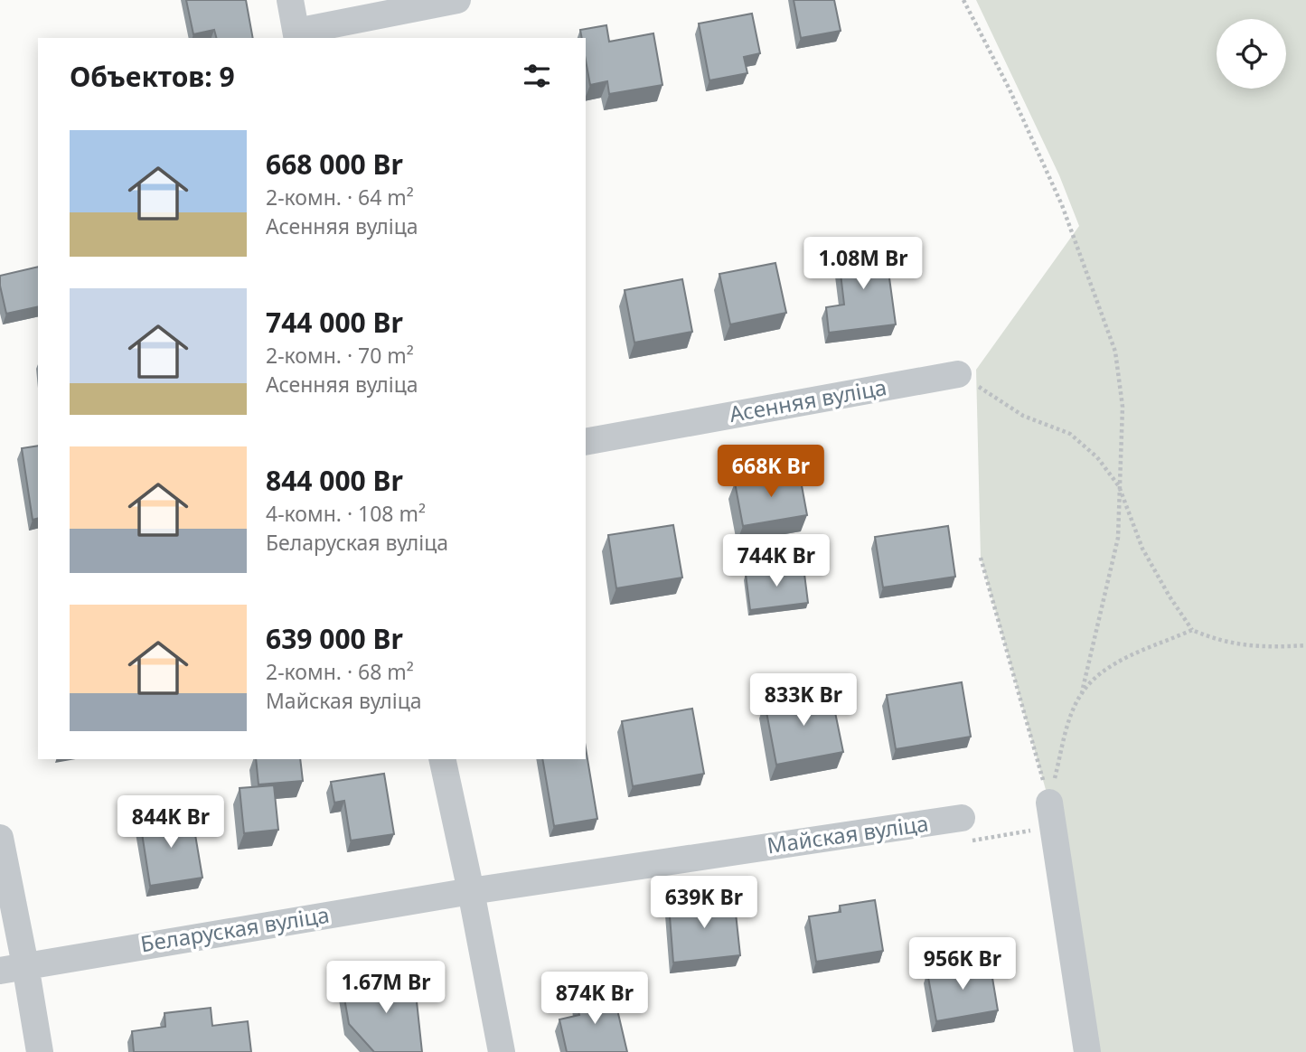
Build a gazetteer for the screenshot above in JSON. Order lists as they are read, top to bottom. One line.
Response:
{"streets":{"street":["Асенняя вуліца","Майская вуліца","Беларуская вуліца"]},"crossings":[["Майская вуліца","Беларуская вуліца"]],"page":{"heading":"Объектов: 9","list":[{"name":"668 000 Br","note":"2-комн. · 64 m² · Асенняя вуліца"},{"name":"744 000 Br","note":"2-комн. · 70 m² · Асенняя вуліца"},{"name":"844 000 Br","note":"4-комн. · 108 m² · Беларуская вуліца"},{"name":"639 000 Br","note":"2-комн. · 68 m² · Майская вуліца"}],"price":["1.08M Br","668K Br","744K Br","833K Br","844K Br","639K Br","956K Br","1.67M Br","874K Br"]}}
